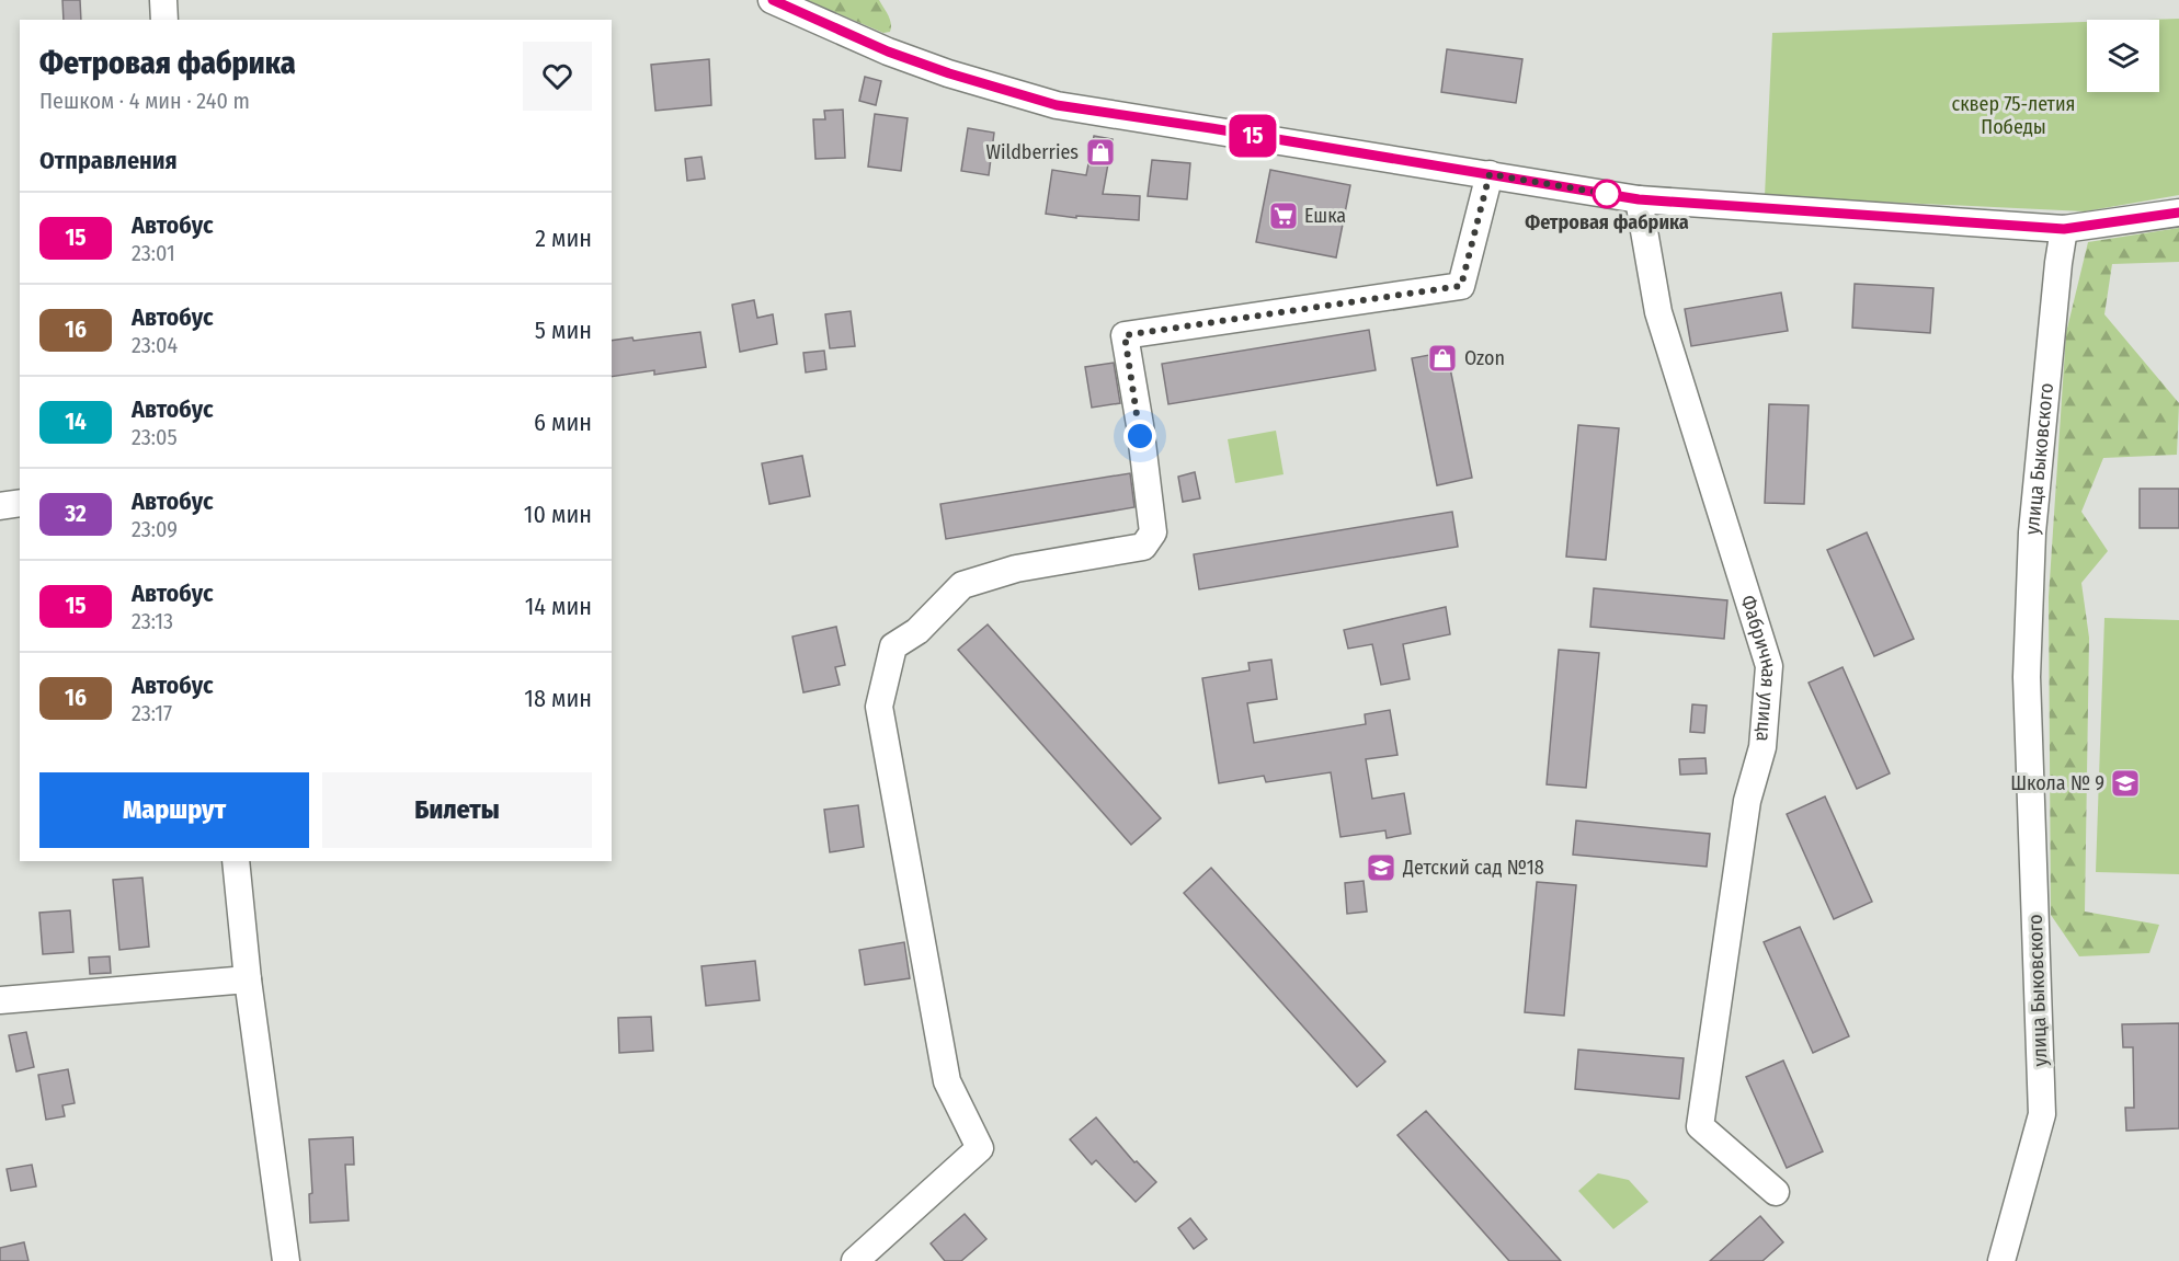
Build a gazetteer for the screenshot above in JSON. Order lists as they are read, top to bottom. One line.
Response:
{"streets":{"street":["улица Быковского","Фабричная улица"]},"parks":["сквер 75-летия Победы"],"places":{"shop":["Wildberries","Ozon"],"other":["Фетровая фабрика"],"supermarket":["Ешка"],"school or university":["Школа № 9","Детский сад №18"]},"lines":["bus line 15"],"page":{"on_map":"15","heading":[["Фетровая фабрика","Пешком · 4 мин · 240 m"],"Отправления"],"list":[{"mark":"15","name":"Автобус","note":"23:01","value":"2 мин"},{"mark":"16","name":"Автобус","note":"23:04","value":"5 мин"},{"mark":"14","name":"Автобус","note":"23:05","value":"6 мин"},{"mark":"32","name":"Автобус","note":"23:09","value":"10 мин"},{"mark":"15","name":"Автобус","note":"23:13","value":"14 мин"},{"mark":"16","name":"Автобус","note":"23:17","value":"18 мин"}],"buttons":["Маршрут","Билеты"]}}
